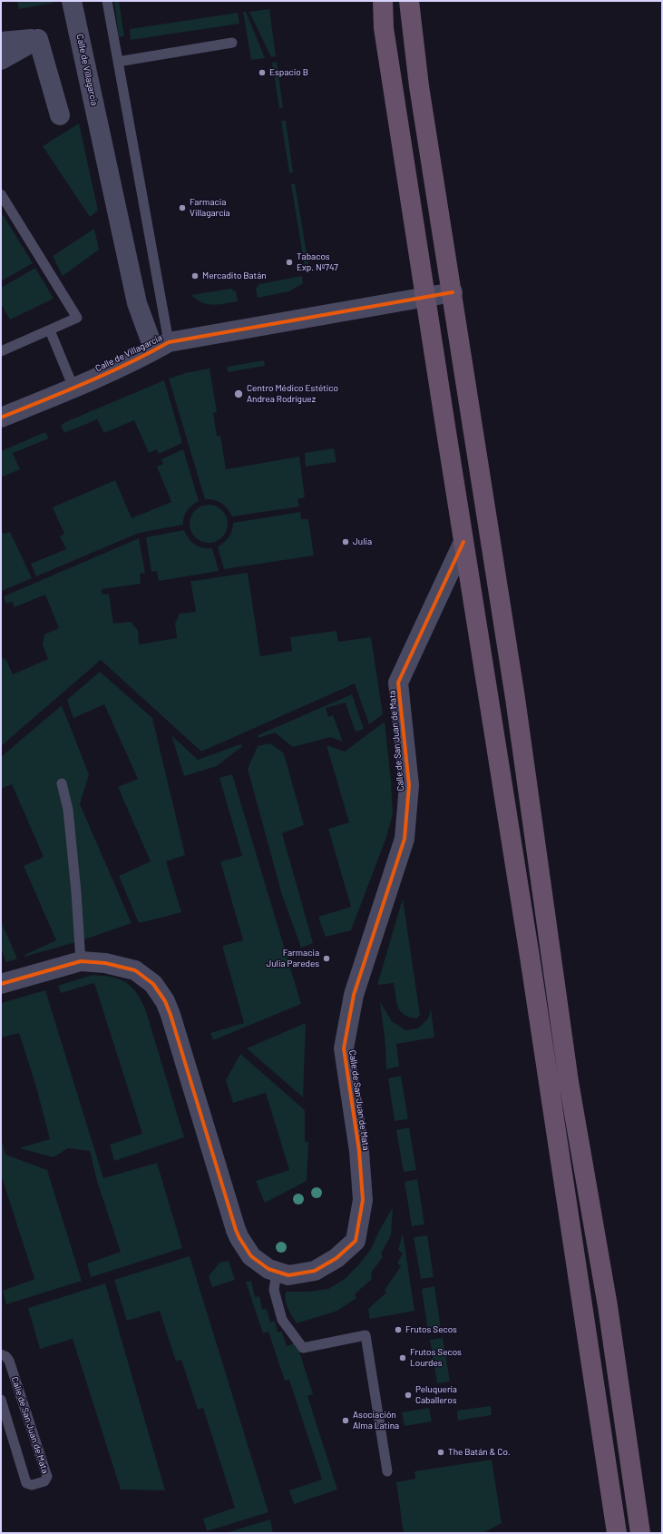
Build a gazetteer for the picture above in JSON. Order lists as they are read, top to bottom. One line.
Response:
{"streets":{"street":["Calle de Villagarcía","Calle de San Juan de Mata"]},"places":["Espacio B","Farmacia Villagarcía","Tabacos Exp. Nº747","Mercadito Batán","Centro Médico Estético Andrea Rodríguez","Julia","Farmacia Julia Paredes","Frutos Secos","Frutos Secos Lourdes","Peluquería Caballeros","Asociación Alma Latina","The Batán & Co."]}
